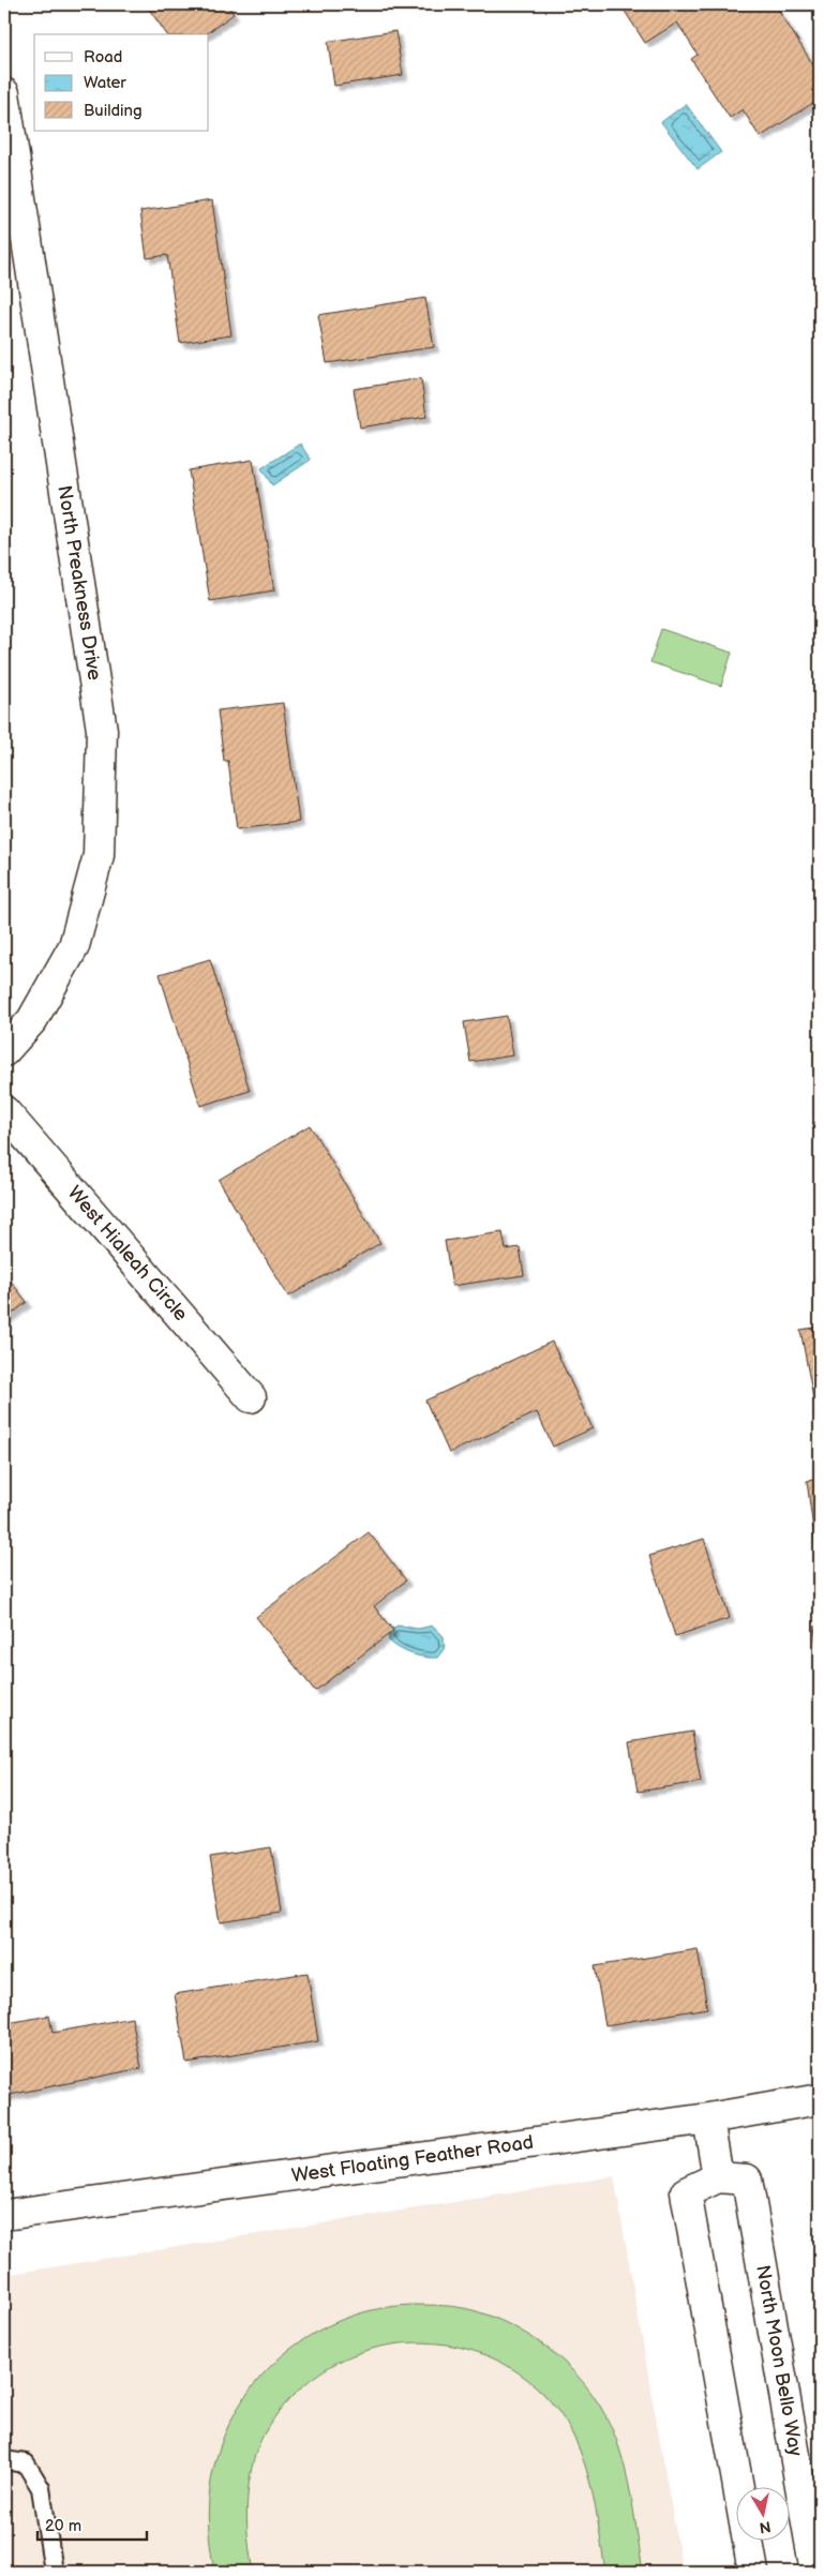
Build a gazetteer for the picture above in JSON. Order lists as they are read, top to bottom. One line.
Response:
{"streets":{"street":["North Preakness Drive","West Hialeah Circle","West Floating Feather Road","North Moon Bello Way"]},"legend":["Road","Water","Building"],"scale_bar":"20 m","north":"bottom"}
